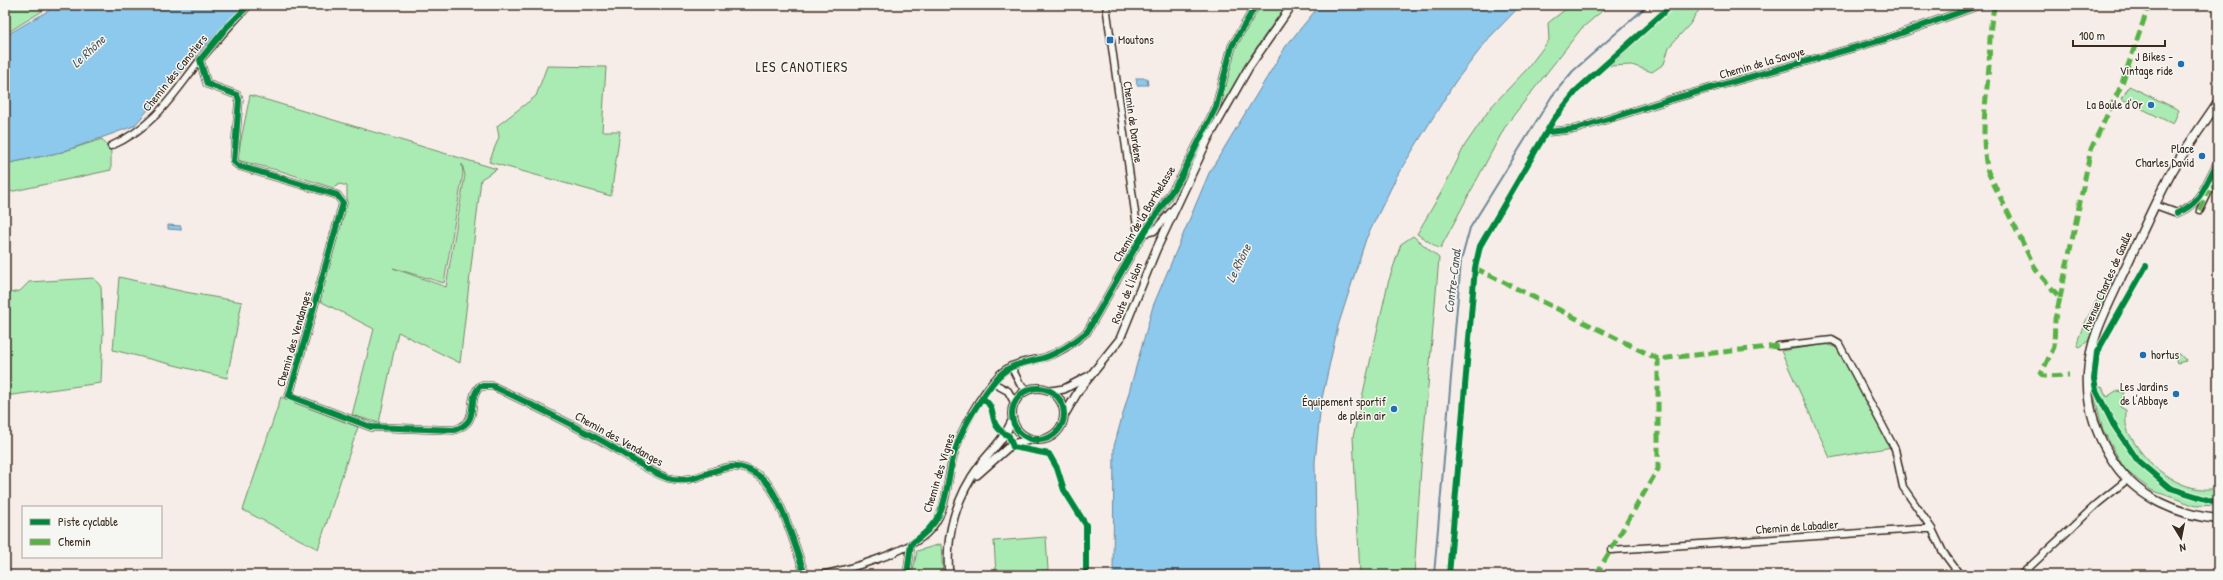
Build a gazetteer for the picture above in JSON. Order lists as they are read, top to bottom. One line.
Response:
{"streets":{"main road":["Avenue Charles de Gaulle"],"street":["Chemin de la Savoye","Chemin des Canotiers","Chemin de Dardene","Chemin de la Barthelasse","Route de l'Islon","Chemin des Vendanges","Chemin des Vignes","Chemin de Labadier"]},"crossings":[["Chemin des Canotiers","Chemin des Vendanges"],["Chemin de Dardene","Chemin de la Barthelasse"],["Chemin de la Barthelasse","Chemin des Vignes"]],"districts":["LES CANOTIERS"],"water":["Le Rhône","Contre-Canal"],"places":{"transit":["Moutons"],"other":["J Bikes - Vintage ride","La Boule d'Or","Place Charles David","hortus","Les Jardins de l'Abbaye","Équipement sportif de plein air"]},"legend":["Piste cyclable","Chemin"],"scale_bar":"100 m","north":"bottom"}
